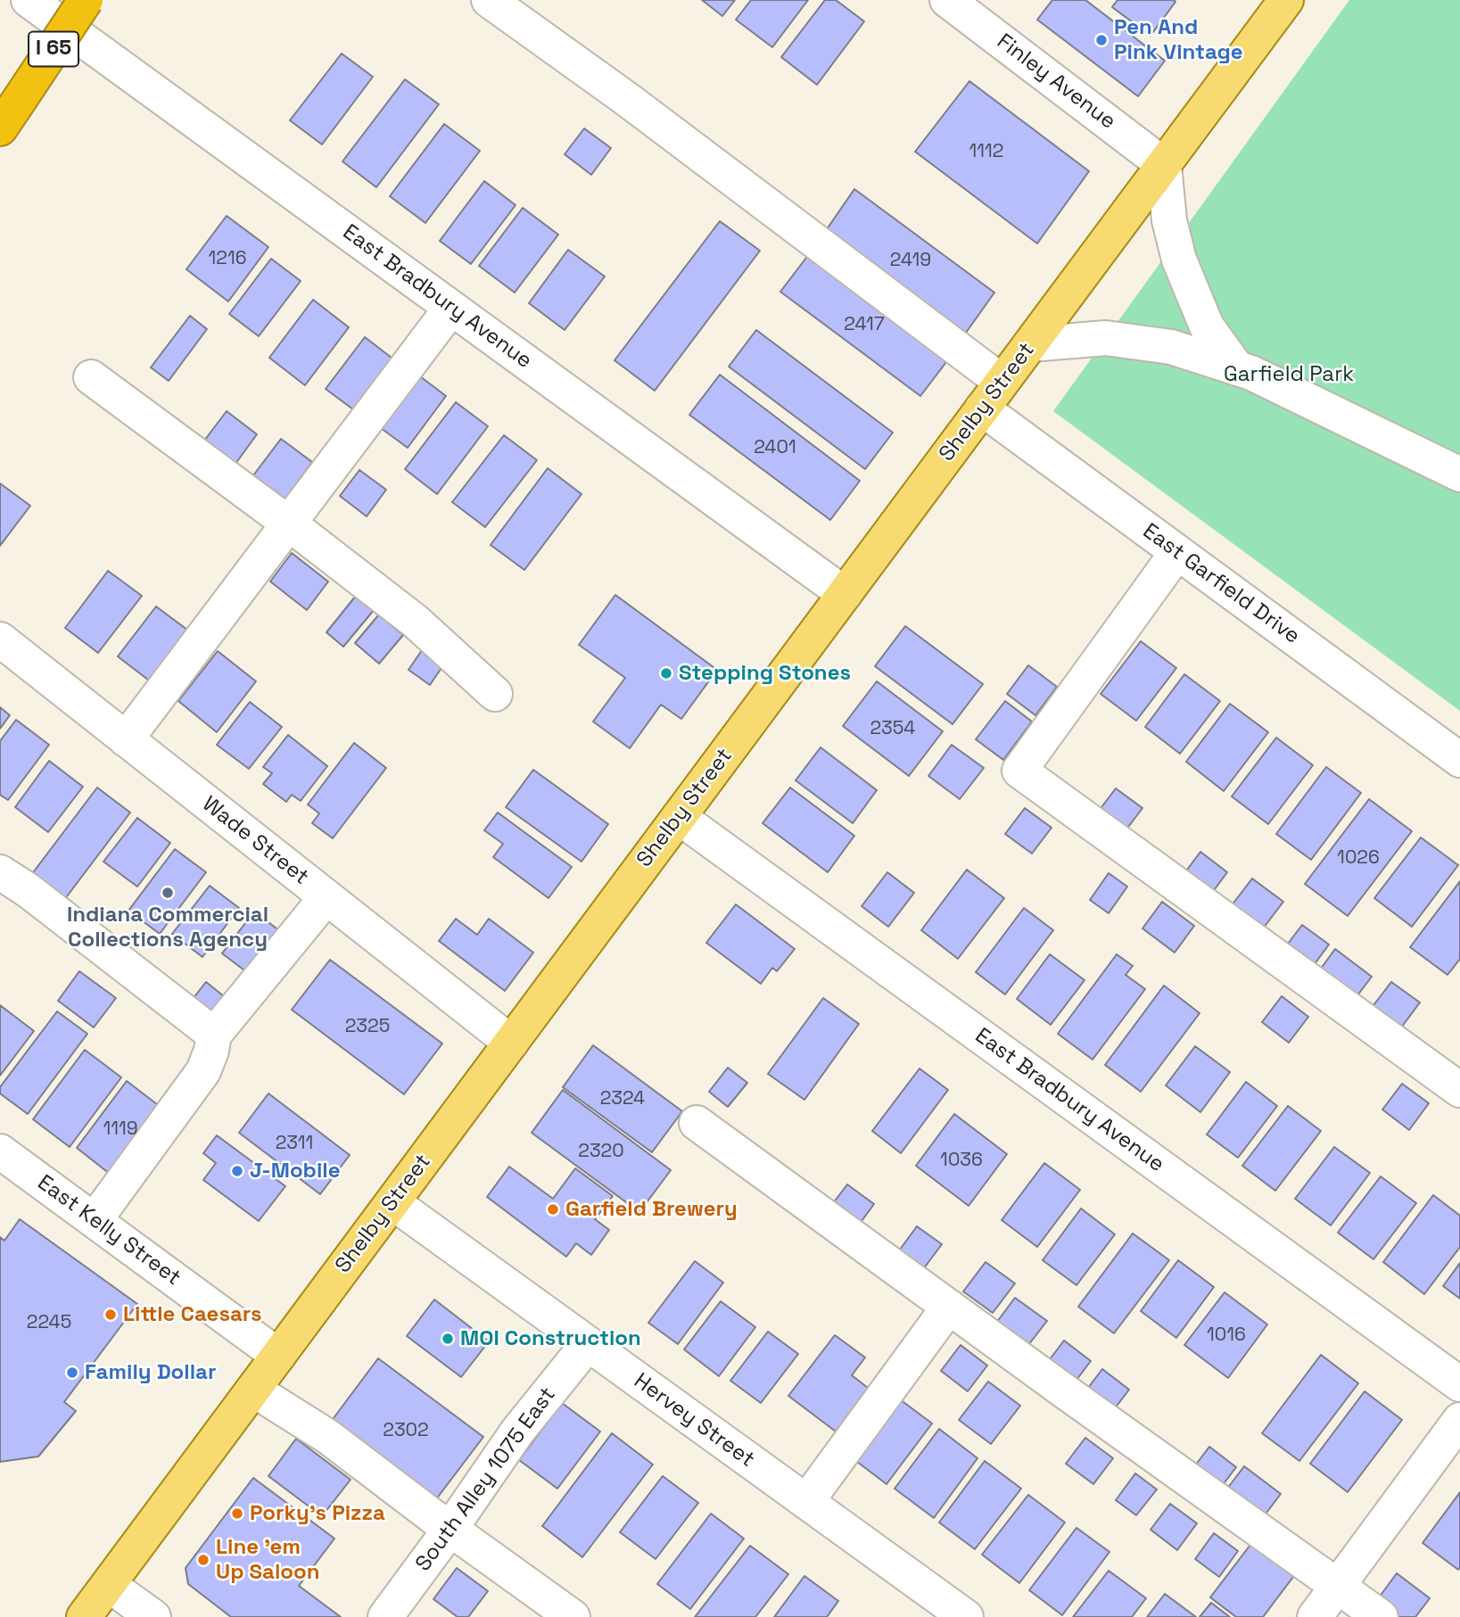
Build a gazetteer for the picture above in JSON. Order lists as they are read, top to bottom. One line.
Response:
{"streets":{"highway":["I 65"],"main road":["Shelby Street"],"street":["Finley Avenue","East Bradbury Avenue","East Garfield Drive","Wade Street","East Kelly Street","Hervey Street","South Alley 1075 East"]},"crossings":[["Finley Avenue","Shelby Street"],["East Bradbury Avenue","Shelby Street"],["Shelby Street","East Garfield Drive"],["Shelby Street","Wade Street"],["Shelby Street","East Kelly Street"],["Shelby Street","Hervey Street"],["Hervey Street","South Alley 1075 East"]],"parks":["Garfield Park"],"places":["Pen And Pink Vintage","Stepping Stones","Indiana Commercial Collections Agency","J-Mobile","Garfield Brewery","Little Caesars","MOI Construction","Family Dollar","Porky's Pizza","Line 'em Up Saloon"],"house_numbers":["1112","1216","2419","2417","2401","2354","1026","2325","2324","1119","2311","2320","1036","2245","1016","2302"]}
